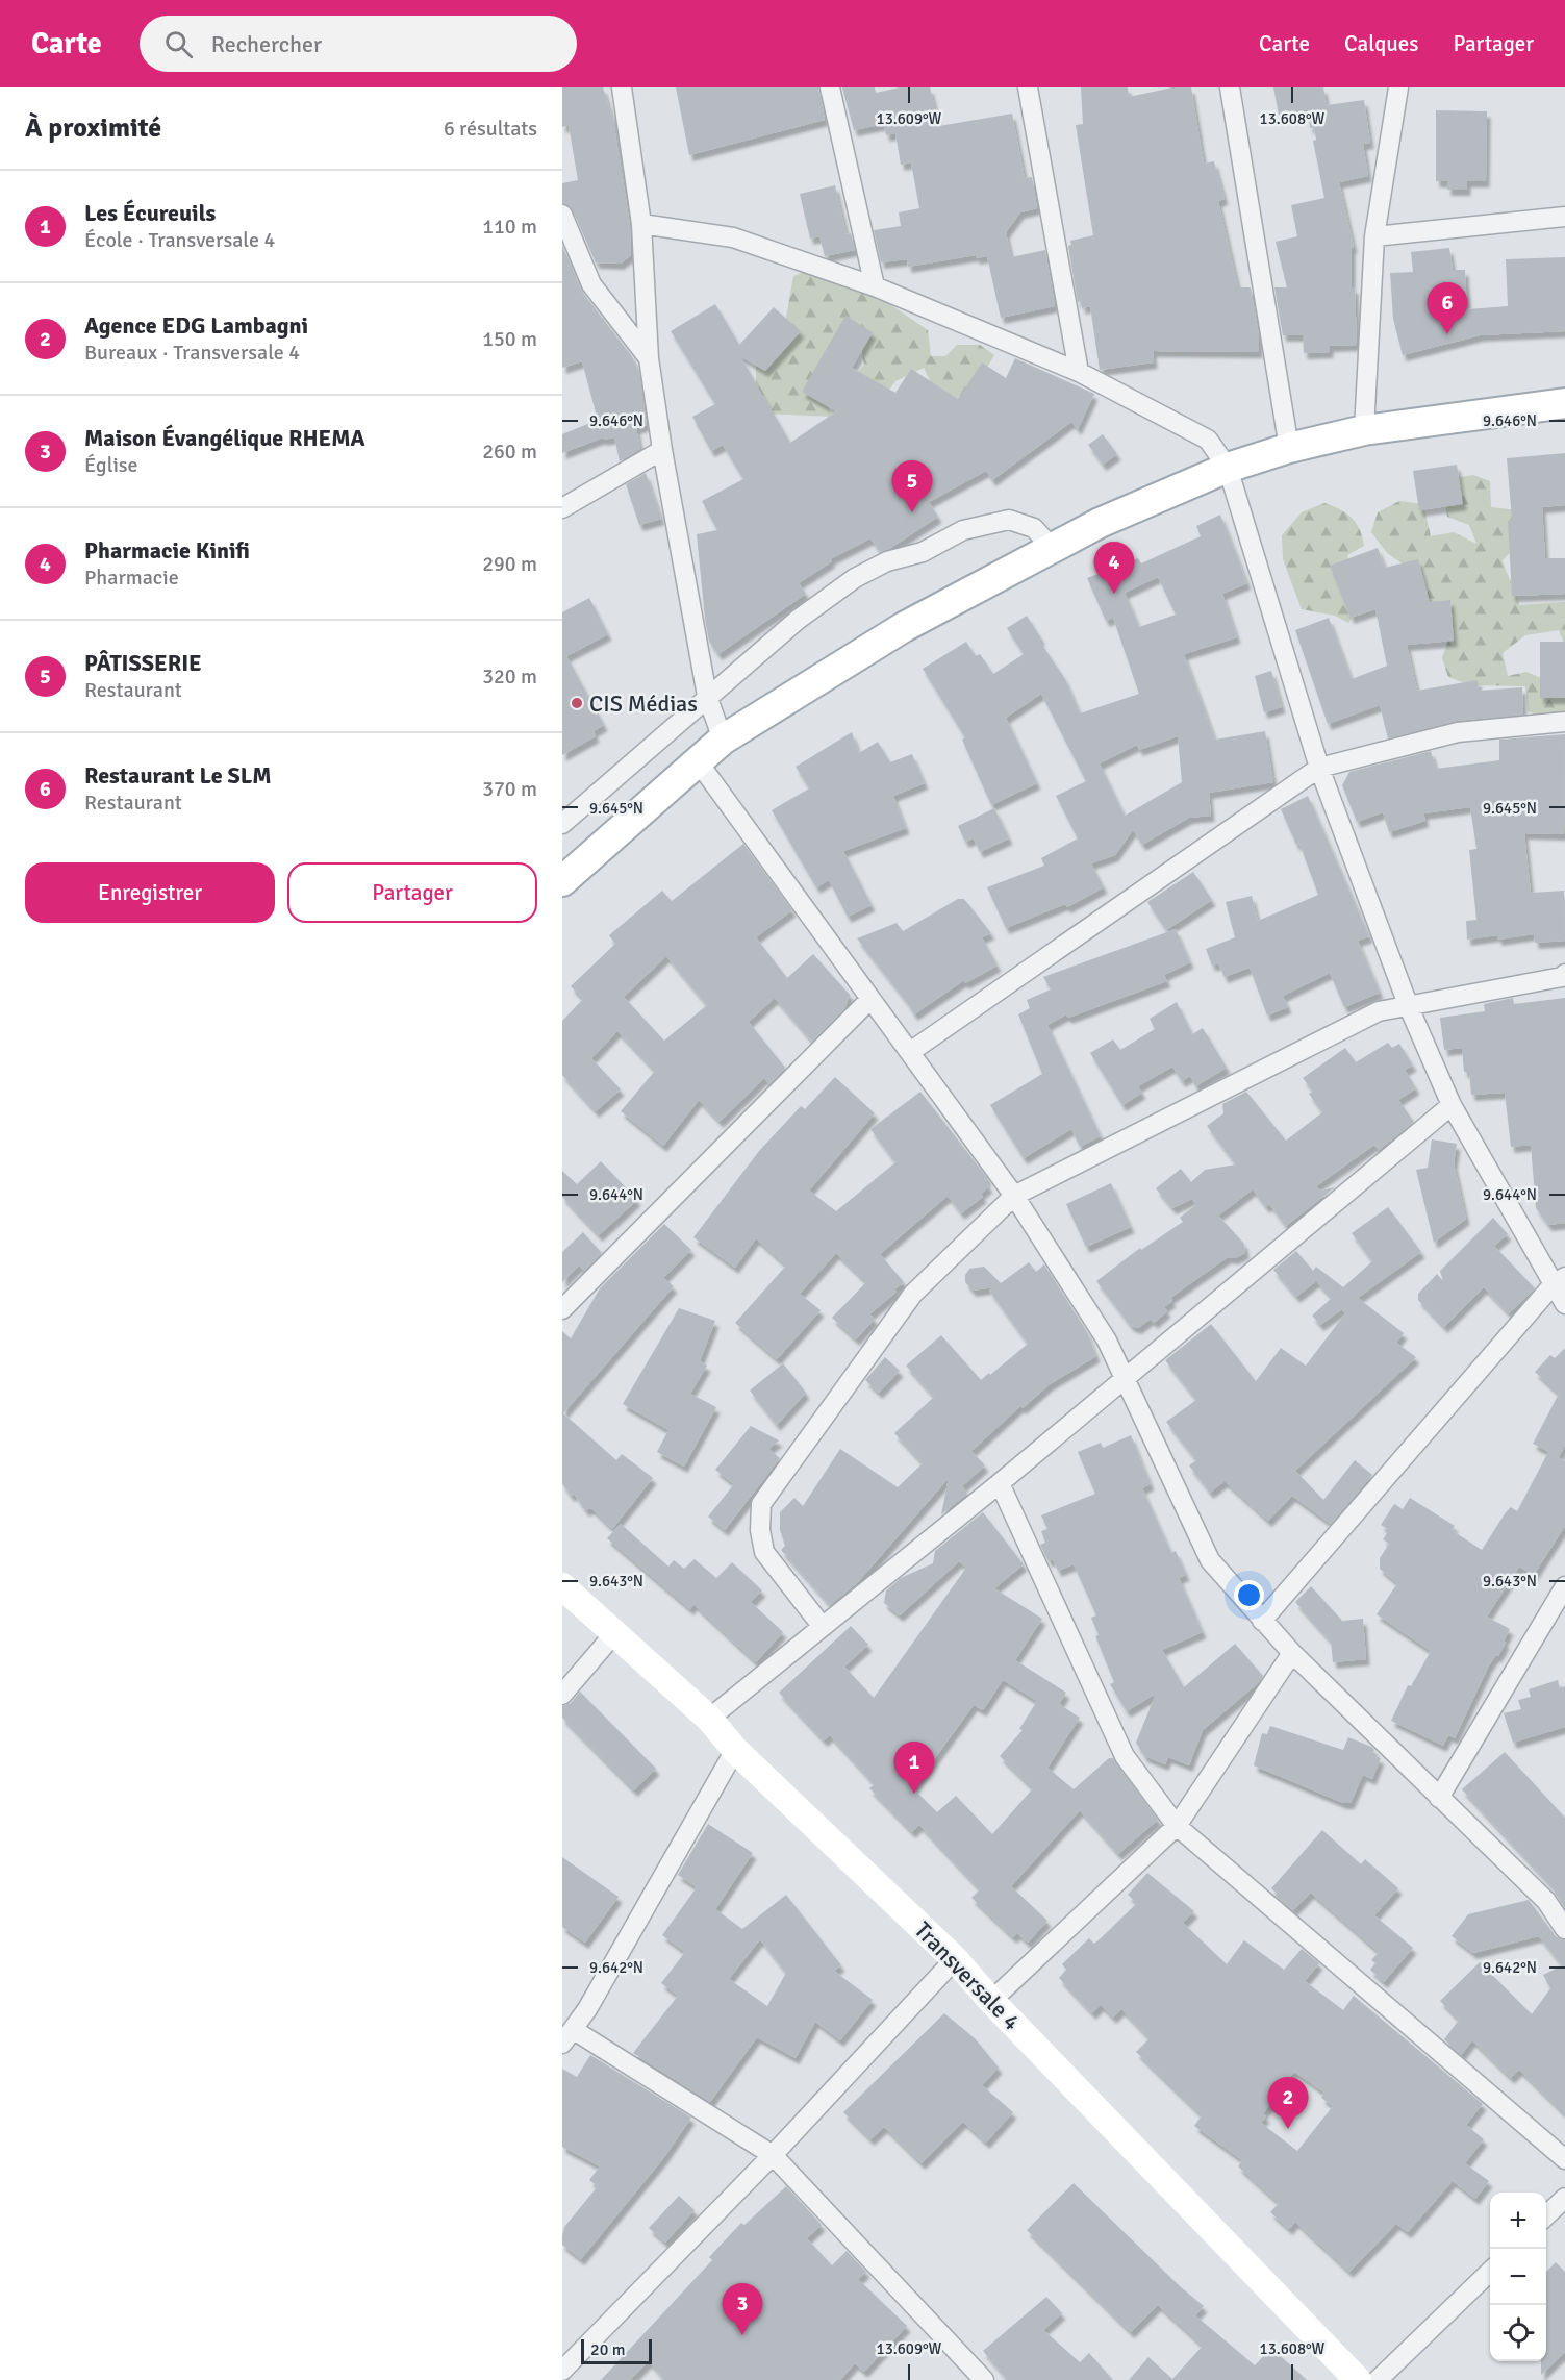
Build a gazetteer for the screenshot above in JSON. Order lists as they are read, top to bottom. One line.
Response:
{"streets":{"main road":["Transversale 4"]},"places":["CIS Médias"],"scale_bar":"20 m","page":{"header":"Carte","search":"Rechercher","nav":["Carte","Calques","Partager"],"heading":["À proximité","6 résultats"],"list":[{"mark":"1","name":"Les Écureuils","note":"École · Transversale 4","value":"110 m"},{"mark":"2","name":"Agence EDG Lambagni","note":"Bureaux · Transversale 4","value":"150 m"},{"mark":"3","name":"Maison Évangélique RHEMA","note":"Église","value":"260 m"},{"mark":"4","name":"Pharmacie Kinifi","note":"Pharmacie","value":"290 m"},{"mark":"5","name":"PÂTISSERIE","note":"Restaurant","value":"320 m"},{"mark":"6","name":"Restaurant Le SLM","note":"Restaurant","value":"370 m"}],"pins":["6","5","4","1","2","3"],"buttons":["Enregistrer","Partager"],"map_buttons":["+","−"],"scale":"20 m"},"coordinates":["13.609°W","13.608°W","9.646°N","9.645°N","9.644°N","9.643°N","9.642°N"]}
